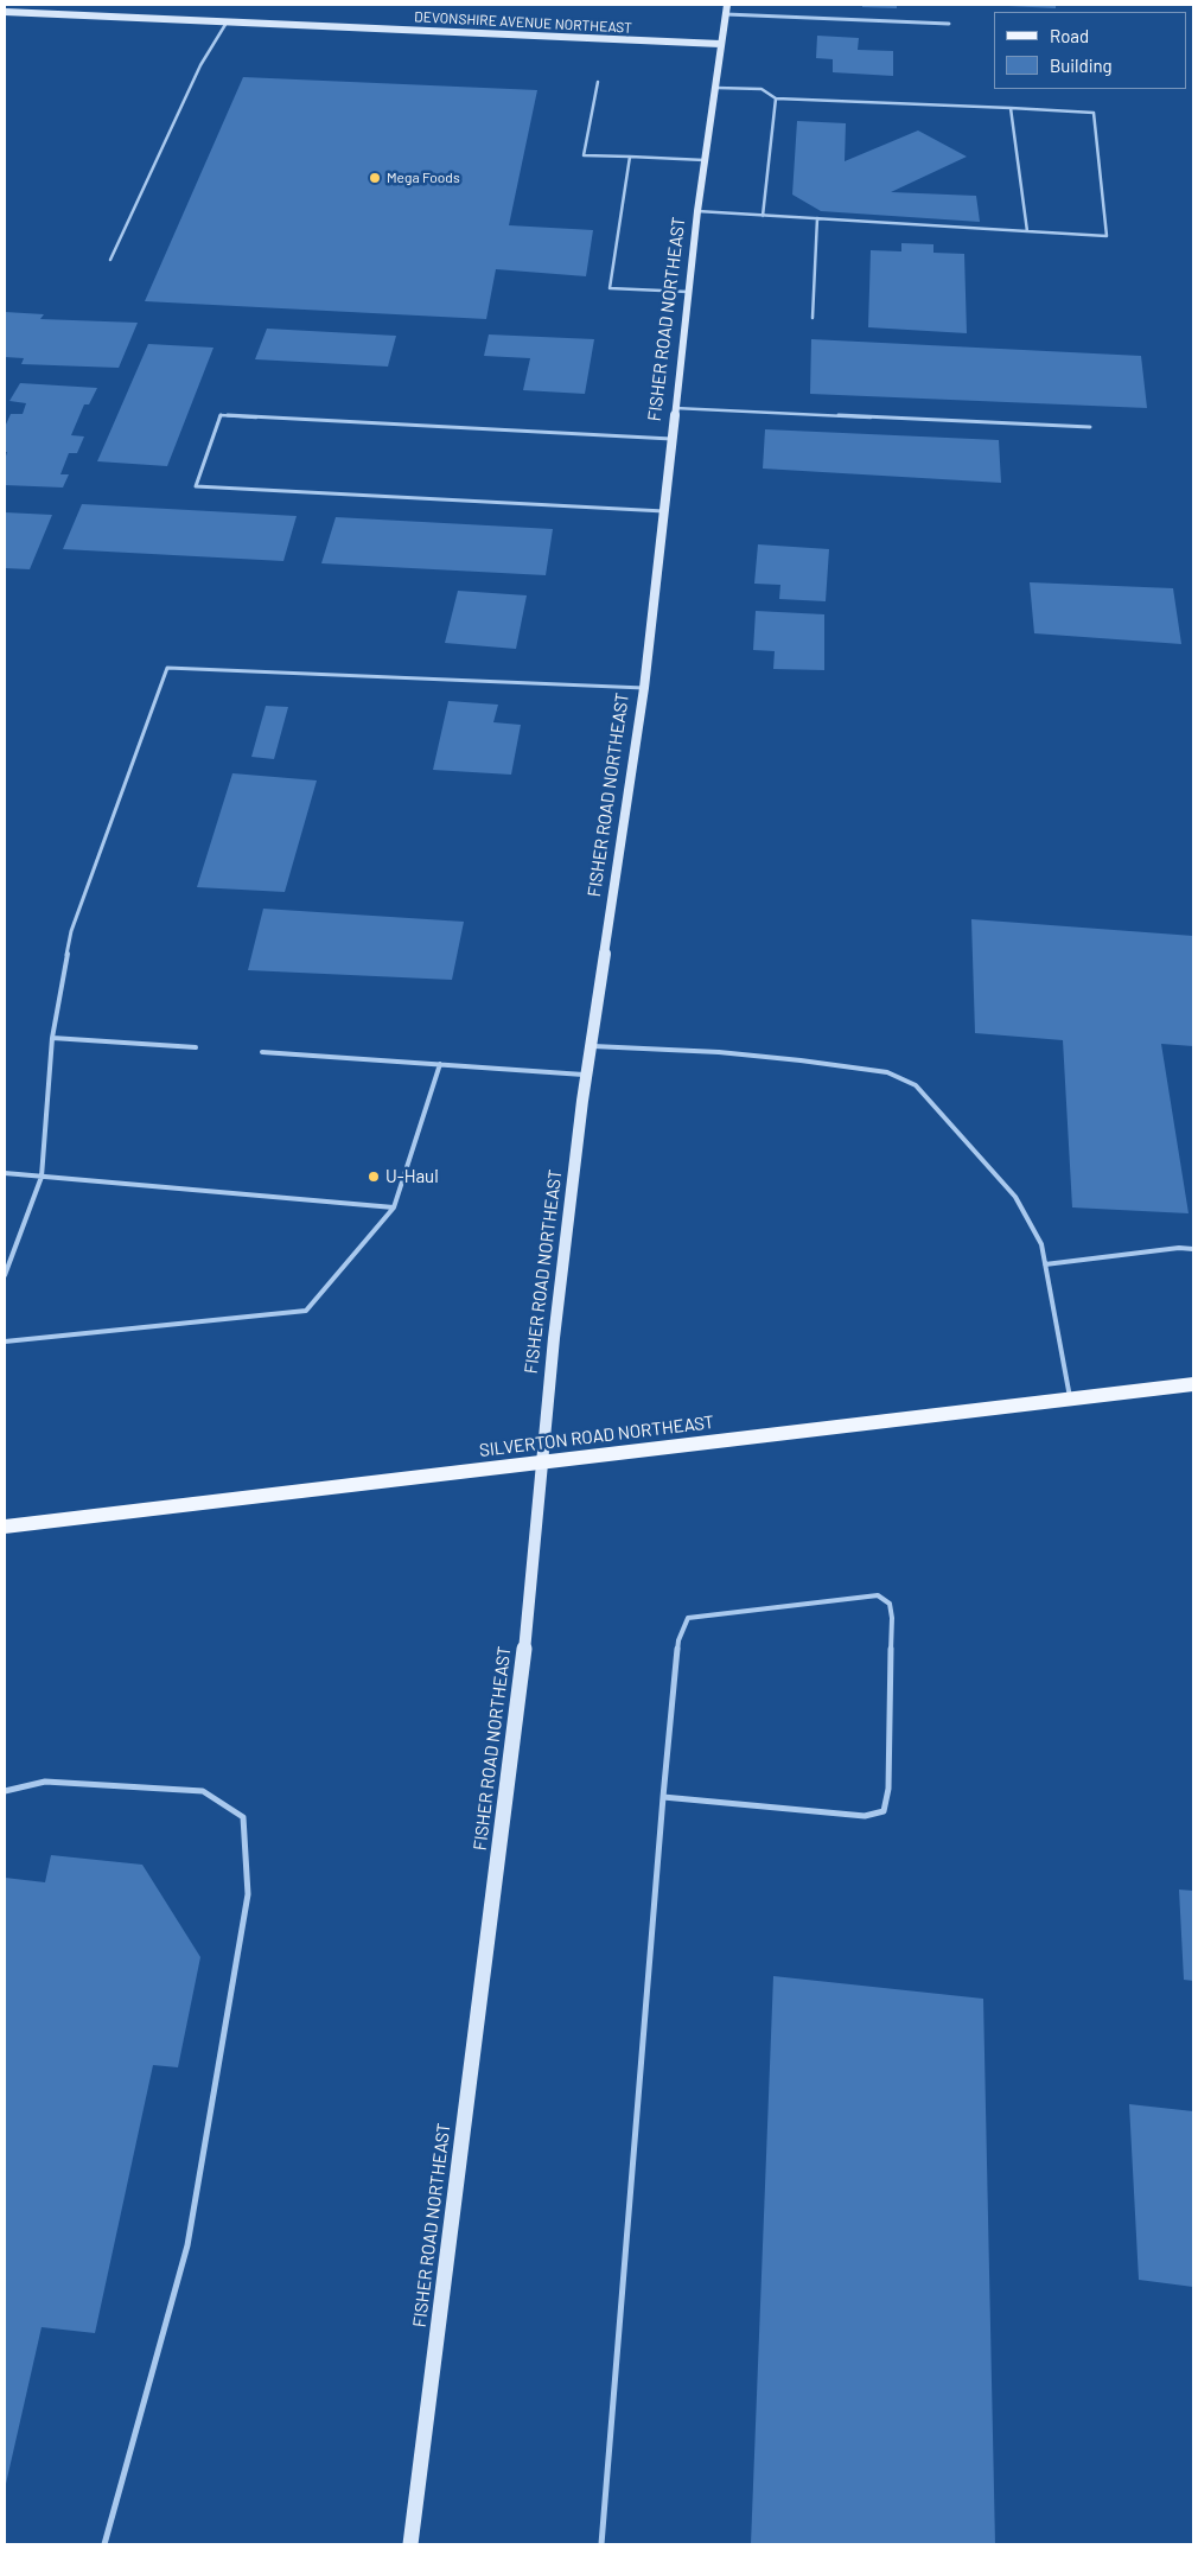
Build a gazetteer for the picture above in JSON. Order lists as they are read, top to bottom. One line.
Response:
{"streets":{"main road":["SILVERTON ROAD NORTHEAST"],"street":["DEVONSHIRE AVENUE NORTHEAST","FISHER ROAD NORTHEAST"]},"crossings":[["DEVONSHIRE AVENUE NORTHEAST","FISHER ROAD NORTHEAST"],["FISHER ROAD NORTHEAST","SILVERTON ROAD NORTHEAST"]],"places":["Mega Foods","U-Haul"],"legend":["Road","Building"]}
